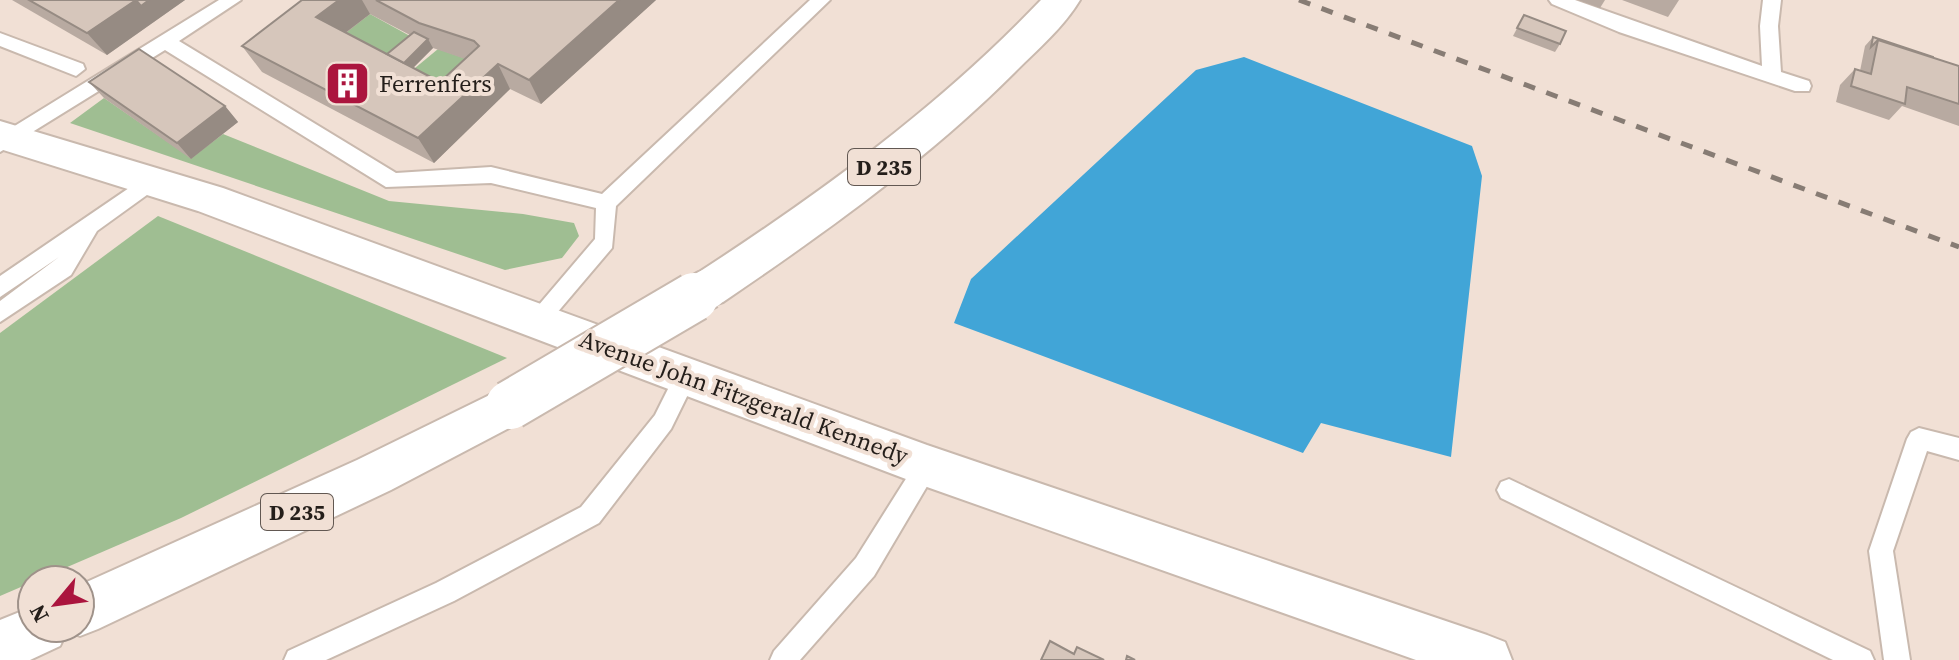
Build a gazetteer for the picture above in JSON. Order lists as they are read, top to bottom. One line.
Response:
{"streets":{"main road":["D 235"],"street":["Avenue John Fitzgerald Kennedy"]},"places":{"building":["Ferrenfers"]},"north":"bottom left"}
